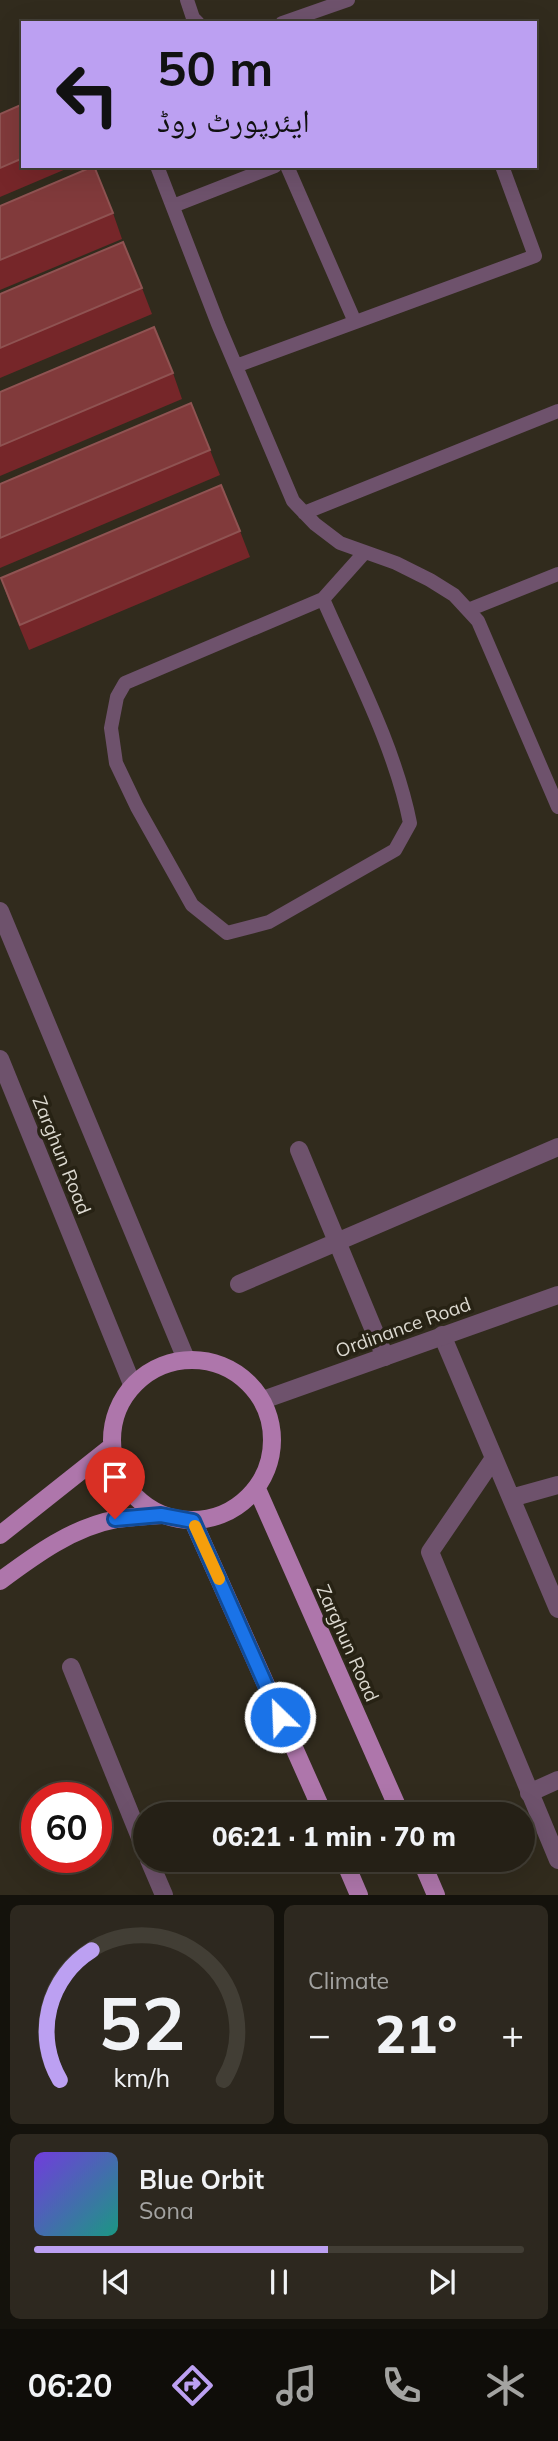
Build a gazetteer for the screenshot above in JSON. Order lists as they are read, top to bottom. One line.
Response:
{"streets":{"main road":["Zarghun Road"],"street":["Ordinance Road"]},"crossings":[["Zarghun Road","Ordinance Road"]],"page":{"turn":["50 m","ایئرپورٹ روڈ"],"limit":"60","trip":"06:21 · 1 min · 70 m","tile":"Climate","heat":["−","21°","+"],"song":["Blue Orbit","Sona"],"tabs":"06:20","gauge":["52","km/h"]}}
